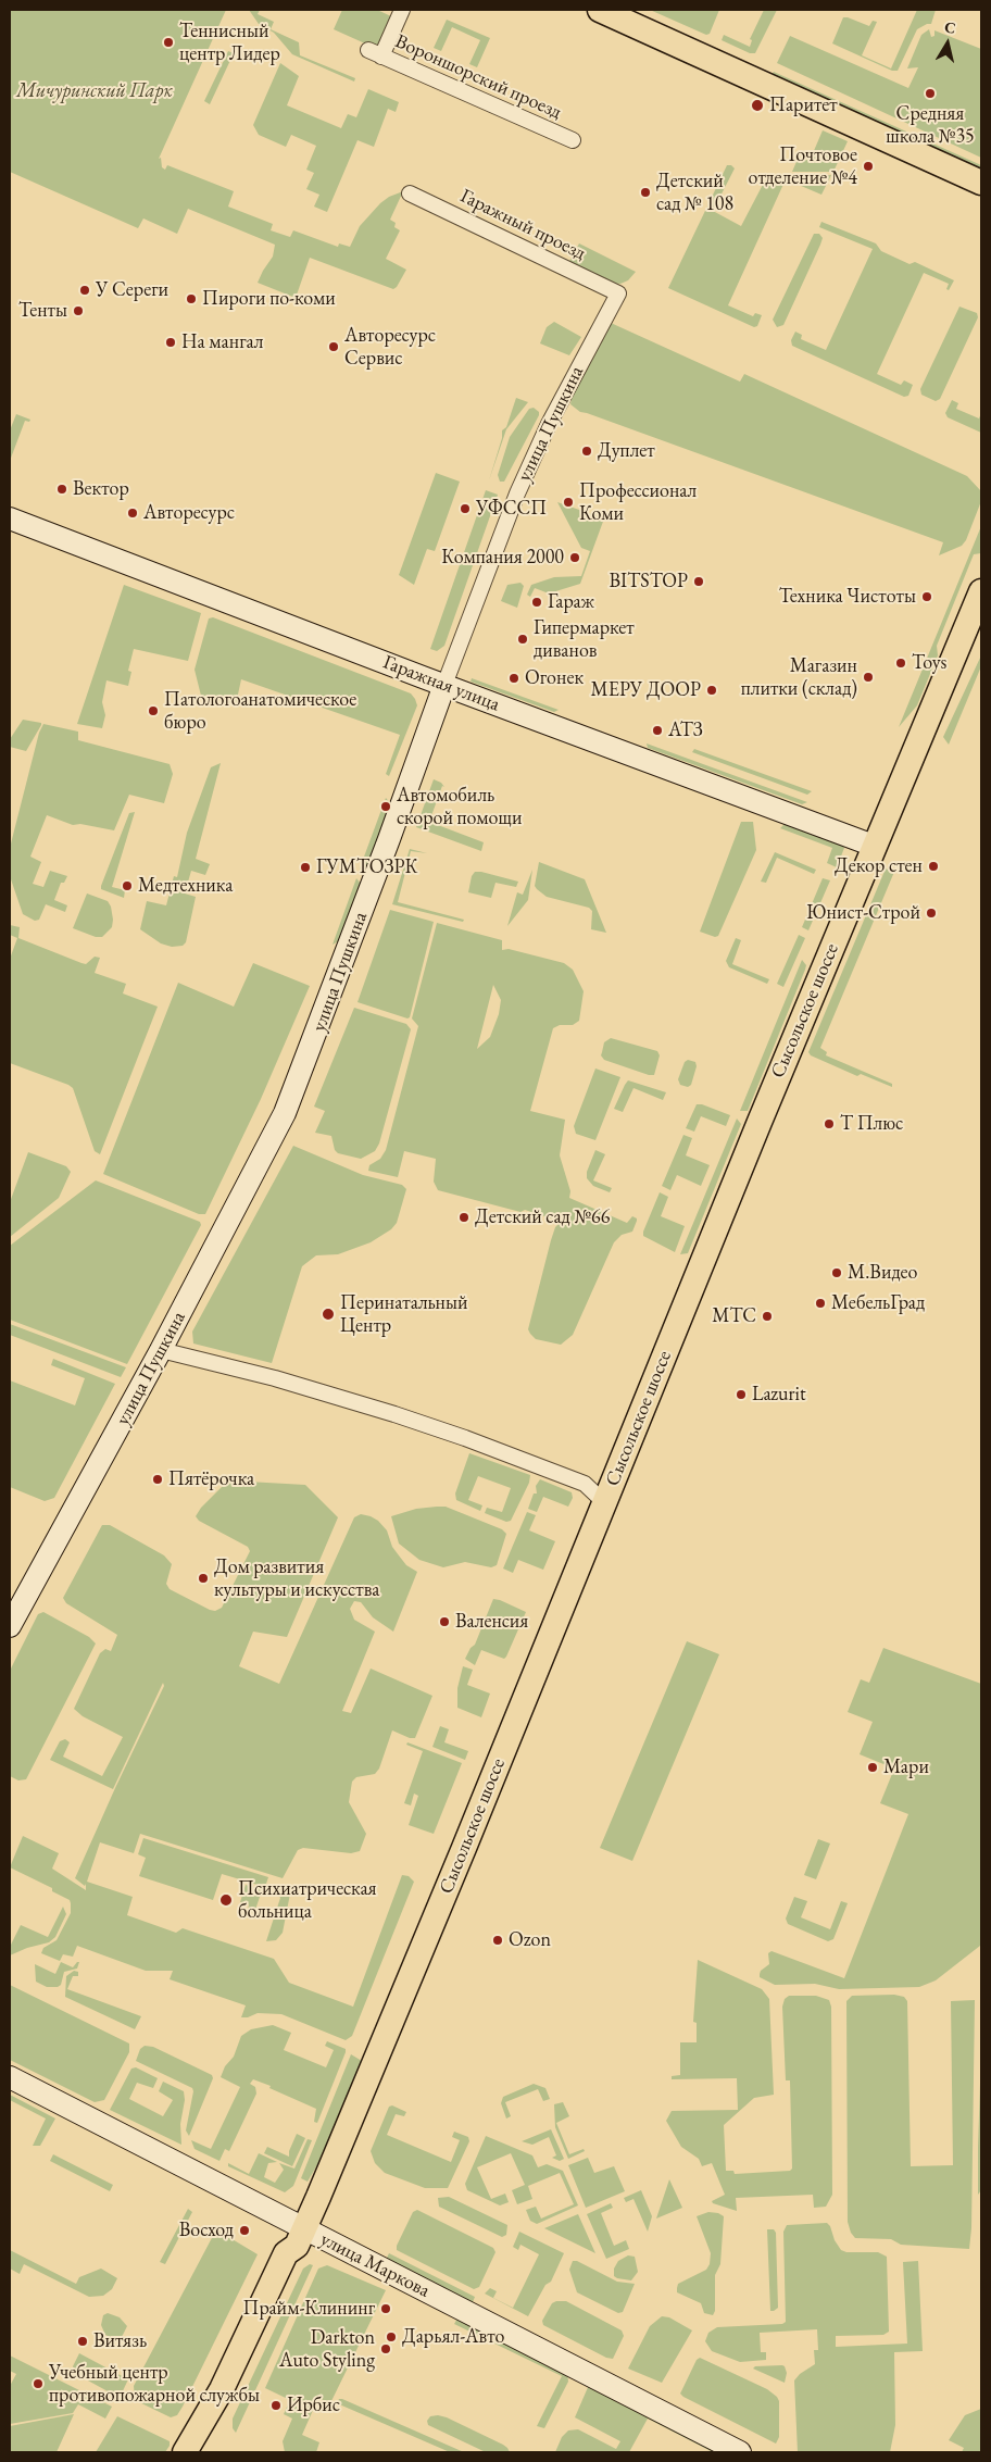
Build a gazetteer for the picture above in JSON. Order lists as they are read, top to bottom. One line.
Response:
{"streets":{"main road":["Сысольское шоссе"],"street":["Вороншорский проезд","Гаражный проезд","улица Пушкина","Гаражная улица","улица Маркова"]},"crossings":[["Гаражный проезд","улица Пушкина"],["улица Пушкина","Гаражная улица"],["Гаражная улица","Сысольское шоссе"],["Сысольское шоссе","улица Маркова"]],"parks":["Мичуринский Парк"],"places":["Теннисный центр Лидер","Средняя школа №35","Паритет","Почтовое отделение №4","Детский сад № 108","У Сереги","Пироги по-коми","Тенты","На мангал","Авторесурс Сервис","Дуплет","Вектор","Профессионал Коми","УФССП","Авторесурс","Компания 2000","BITSTOP","Техника Чистоты","Гараж","Гипермаркет диванов","Toys","Магазин плитки (склад)","Огонек","МЕРУ ДООР","Патологоанатомическое бюро","АТЗ","Автомобиль скорой помощи","Декор стен","ГУМТОЗРК","Медтехника","Юнист-Строй","Т Плюс","Детский сад №66","М.Видео","МебельГрад","Перинатальный Центр","МТС","Lazurit","Пятёрочка","Дом развития культуры и искусства","Валенсия","Мари","Психиатрическая больница","Ozon","Восход","Прайм-Клининг","Дарьял-Авто","Витязь","Darkton Auto Styling","Учебный центр противопожарной службы","Ирбис"],"north":"top"}
